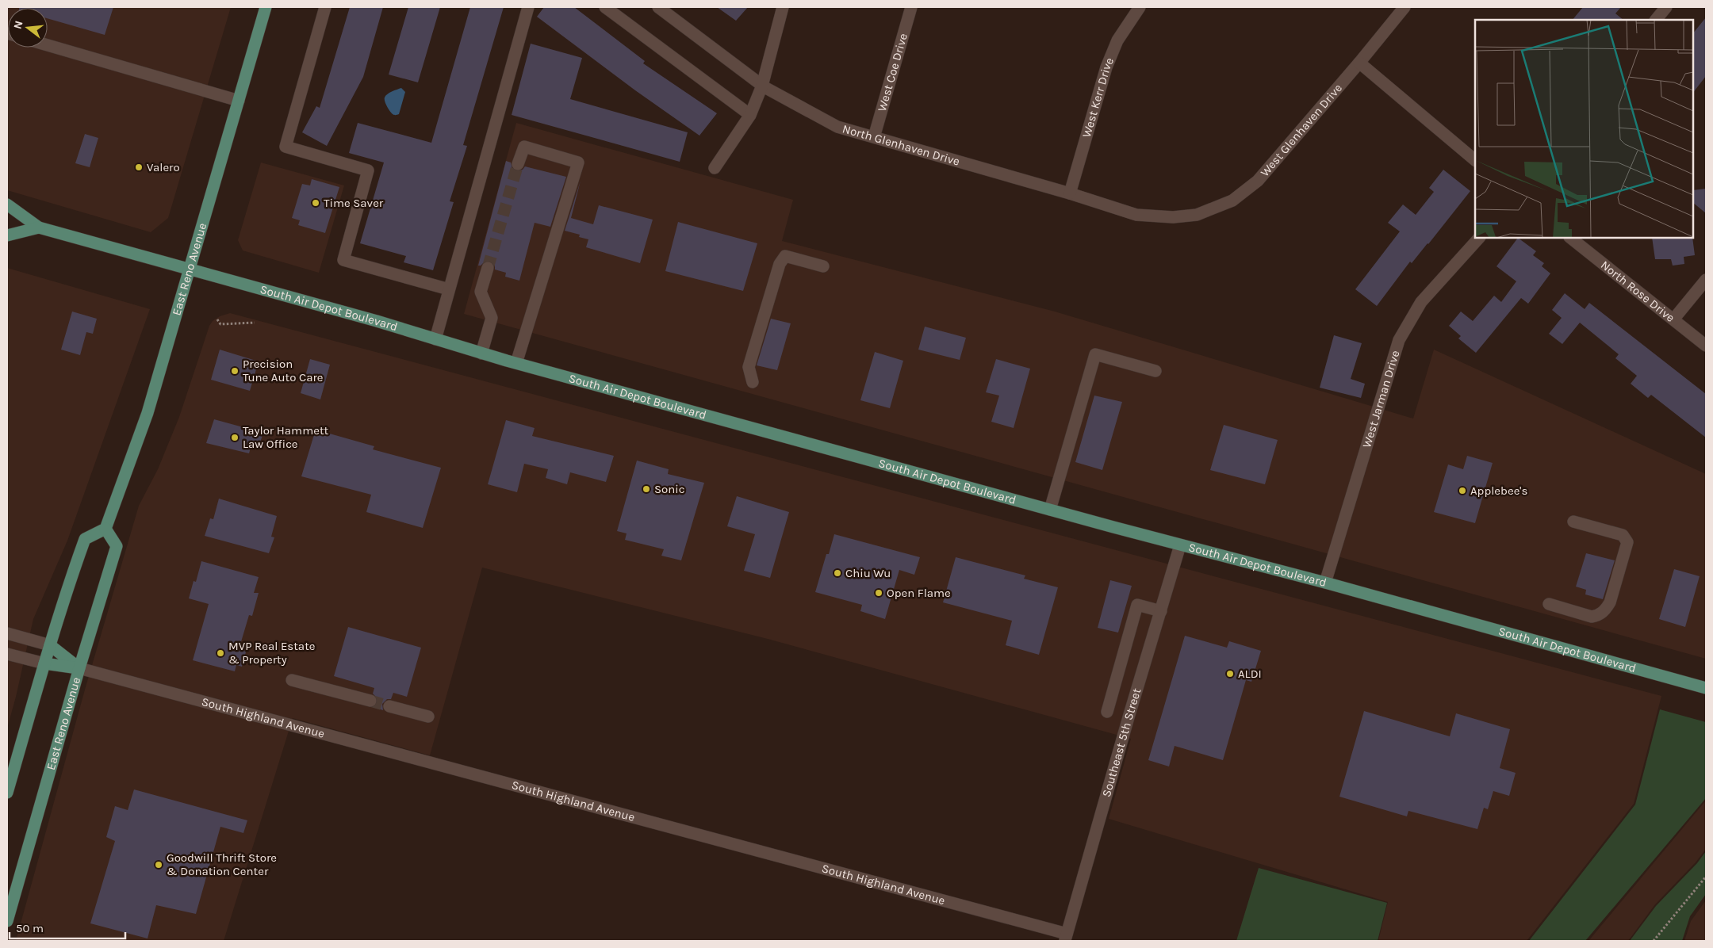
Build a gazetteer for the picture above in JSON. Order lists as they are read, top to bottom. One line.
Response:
{"streets":{"main road":["East Reno Avenue","South Air Depot Boulevard"],"street":["West Coe Drive","West Kerr Drive","West Glenhaven Drive","North Glenhaven Drive","North Rose Drive","West Jarman Drive","South Highland Avenue","Southeast 5th Street"]},"crossings":[["West Coe Drive","North Glenhaven Drive"],["West Kerr Drive","North Glenhaven Drive"],["West Glenhaven Drive","North Glenhaven Drive"],["East Reno Avenue","South Air Depot Boulevard"],["East Reno Avenue","South Highland Avenue"],["South Air Depot Boulevard","West Jarman Drive"],["South Air Depot Boulevard","Southeast 5th Street"],["South Highland Avenue","Southeast 5th Street"]],"places":["Valero","Time Saver","Precision Tune Auto Care","Taylor Hammett Law Office","Sonic","Applebee's","Chiu Wu","Open Flame","MVP Real Estate & Property","ALDI","Goodwill Thrift Store & Donation Center"],"scale_bar":"50 m","north":"left"}
